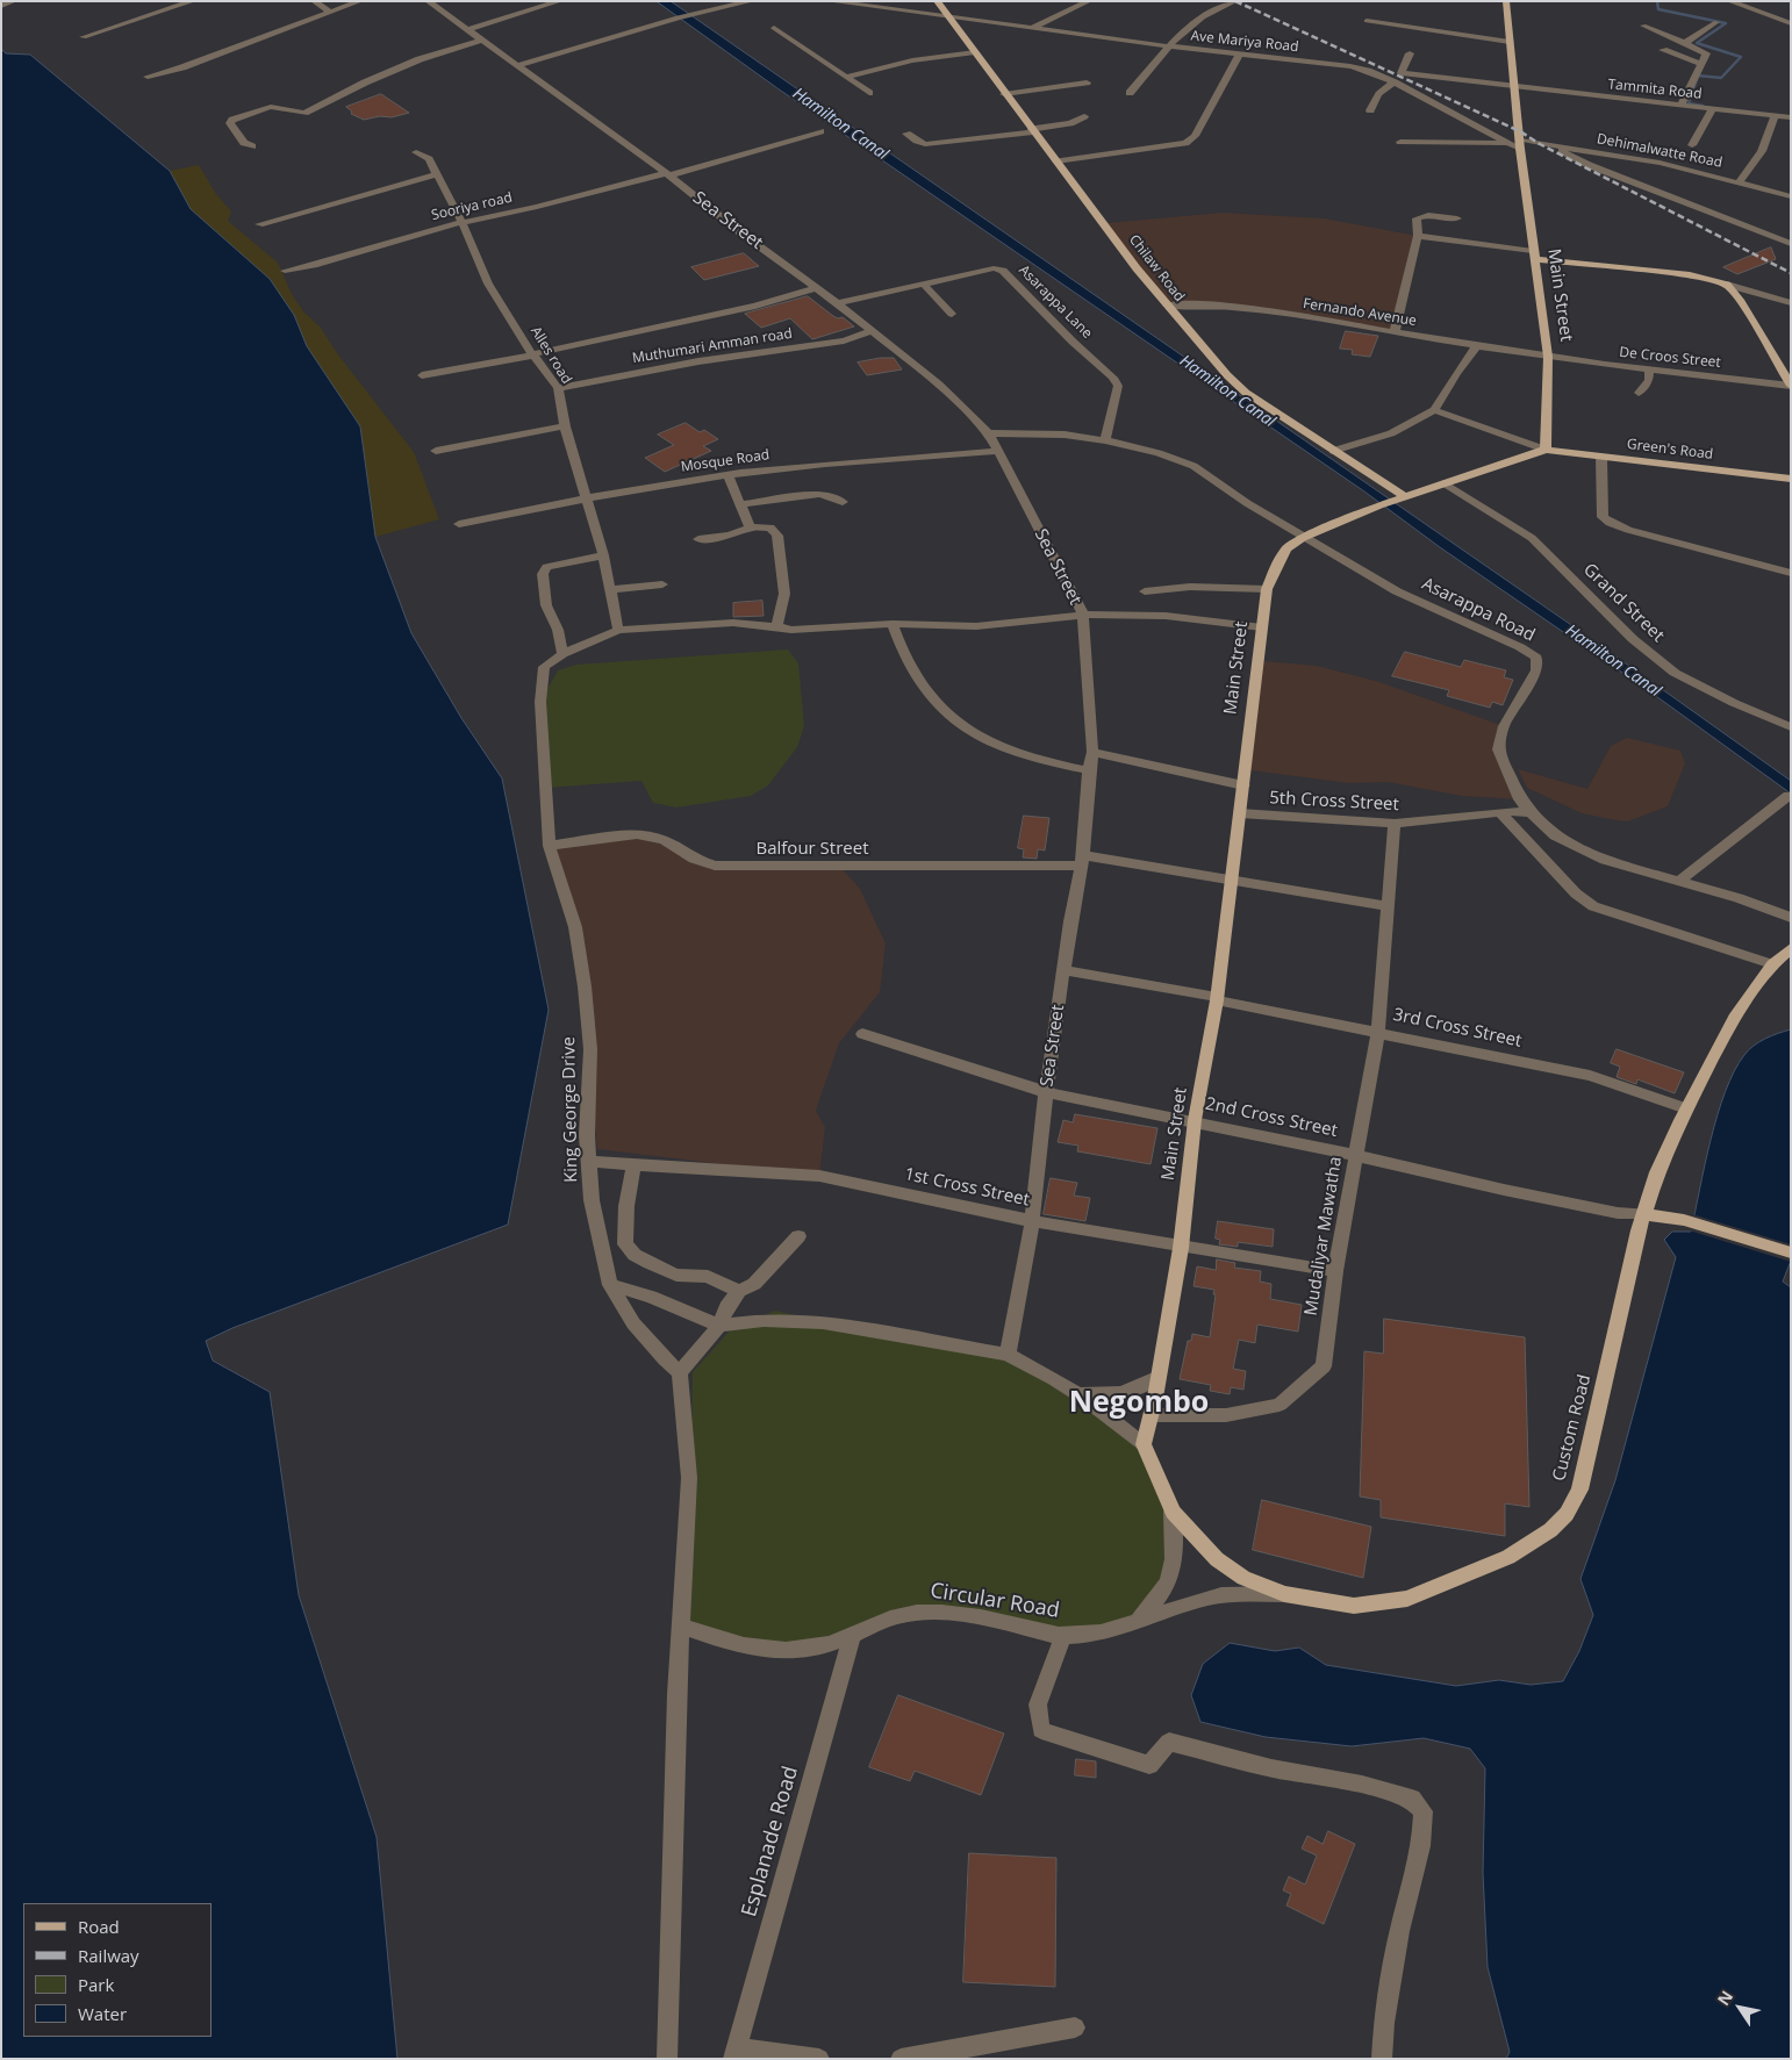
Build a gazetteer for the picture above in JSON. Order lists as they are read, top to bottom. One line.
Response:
{"streets":{"main road":["Chilaw Road","Main Street","Green's Road","Custom Road"],"street":["Ave Mariya Road","Tammita Road","Dehimalwatte Road","Sooriya road","Sea Street","Asarappa Lane","Fernando Avenue","Muthumari Amman road","Alles road","De Croos Street","Mosque Road","Grand Street","Asarappa Road","5th Cross Street","Balfour Street","3rd Cross Street","King George Drive","2nd Cross Street","1st Cross Street","Mudaliyar Mawatha","Circular Road","Esplanade Road"]},"crossings":[["Ave Mariya Road","Dehimalwatte Road"],["Ave Mariya Road","Chilaw Road"],["Ave Mariya Road","Main Street"],["Tammita Road","Main Street"],["Dehimalwatte Road","Main Street"],["Sooriya road","Sea Street"],["Sooriya road","Alles road"],["Sea Street","Asarappa Lane"],["Sea Street","Muthumari Amman road"],["Sea Street","Mosque Road"],["Sea Street","Asarappa Road"],["Sea Street","Balfour Street"],["Sea Street","3rd Cross Street"],["Sea Street","2nd Cross Street"],["Sea Street","1st Cross Street"],["Chilaw Road","Main Street"],["Chilaw Road","Fernando Avenue"],["Main Street","Fernando Avenue"],["Main Street","De Croos Street"],["Main Street","Green's Road"],["Main Street","Grand Street"],["Main Street","Asarappa Road"],["Main Street","5th Cross Street"],["Main Street","Balfour Street"],["Main Street","3rd Cross Street"],["Main Street","2nd Cross Street"],["Main Street","1st Cross Street"],["Main Street","Mudaliyar Mawatha"],["Asarappa Lane","Asarappa Road"],["Fernando Avenue","De Croos Street"],["Muthumari Amman road","Alles road"],["Alles road","Mosque Road"],["Asarappa Road","5th Cross Street"],["5th Cross Street","Mudaliyar Mawatha"],["Balfour Street","King George Drive"],["Balfour Street","Mudaliyar Mawatha"],["3rd Cross Street","Mudaliyar Mawatha"],["3rd Cross Street","Custom Road"],["King George Drive","1st Cross Street"],["2nd Cross Street","Mudaliyar Mawatha"],["2nd Cross Street","Custom Road"],["1st Cross Street","Mudaliyar Mawatha"],["Custom Road","Circular Road"],["Circular Road","Esplanade Road"]],"districts":["Negombo"],"water":["Hamilton Canal"],"legend":["Road","Railway","Park","Water"],"north":"top left"}
